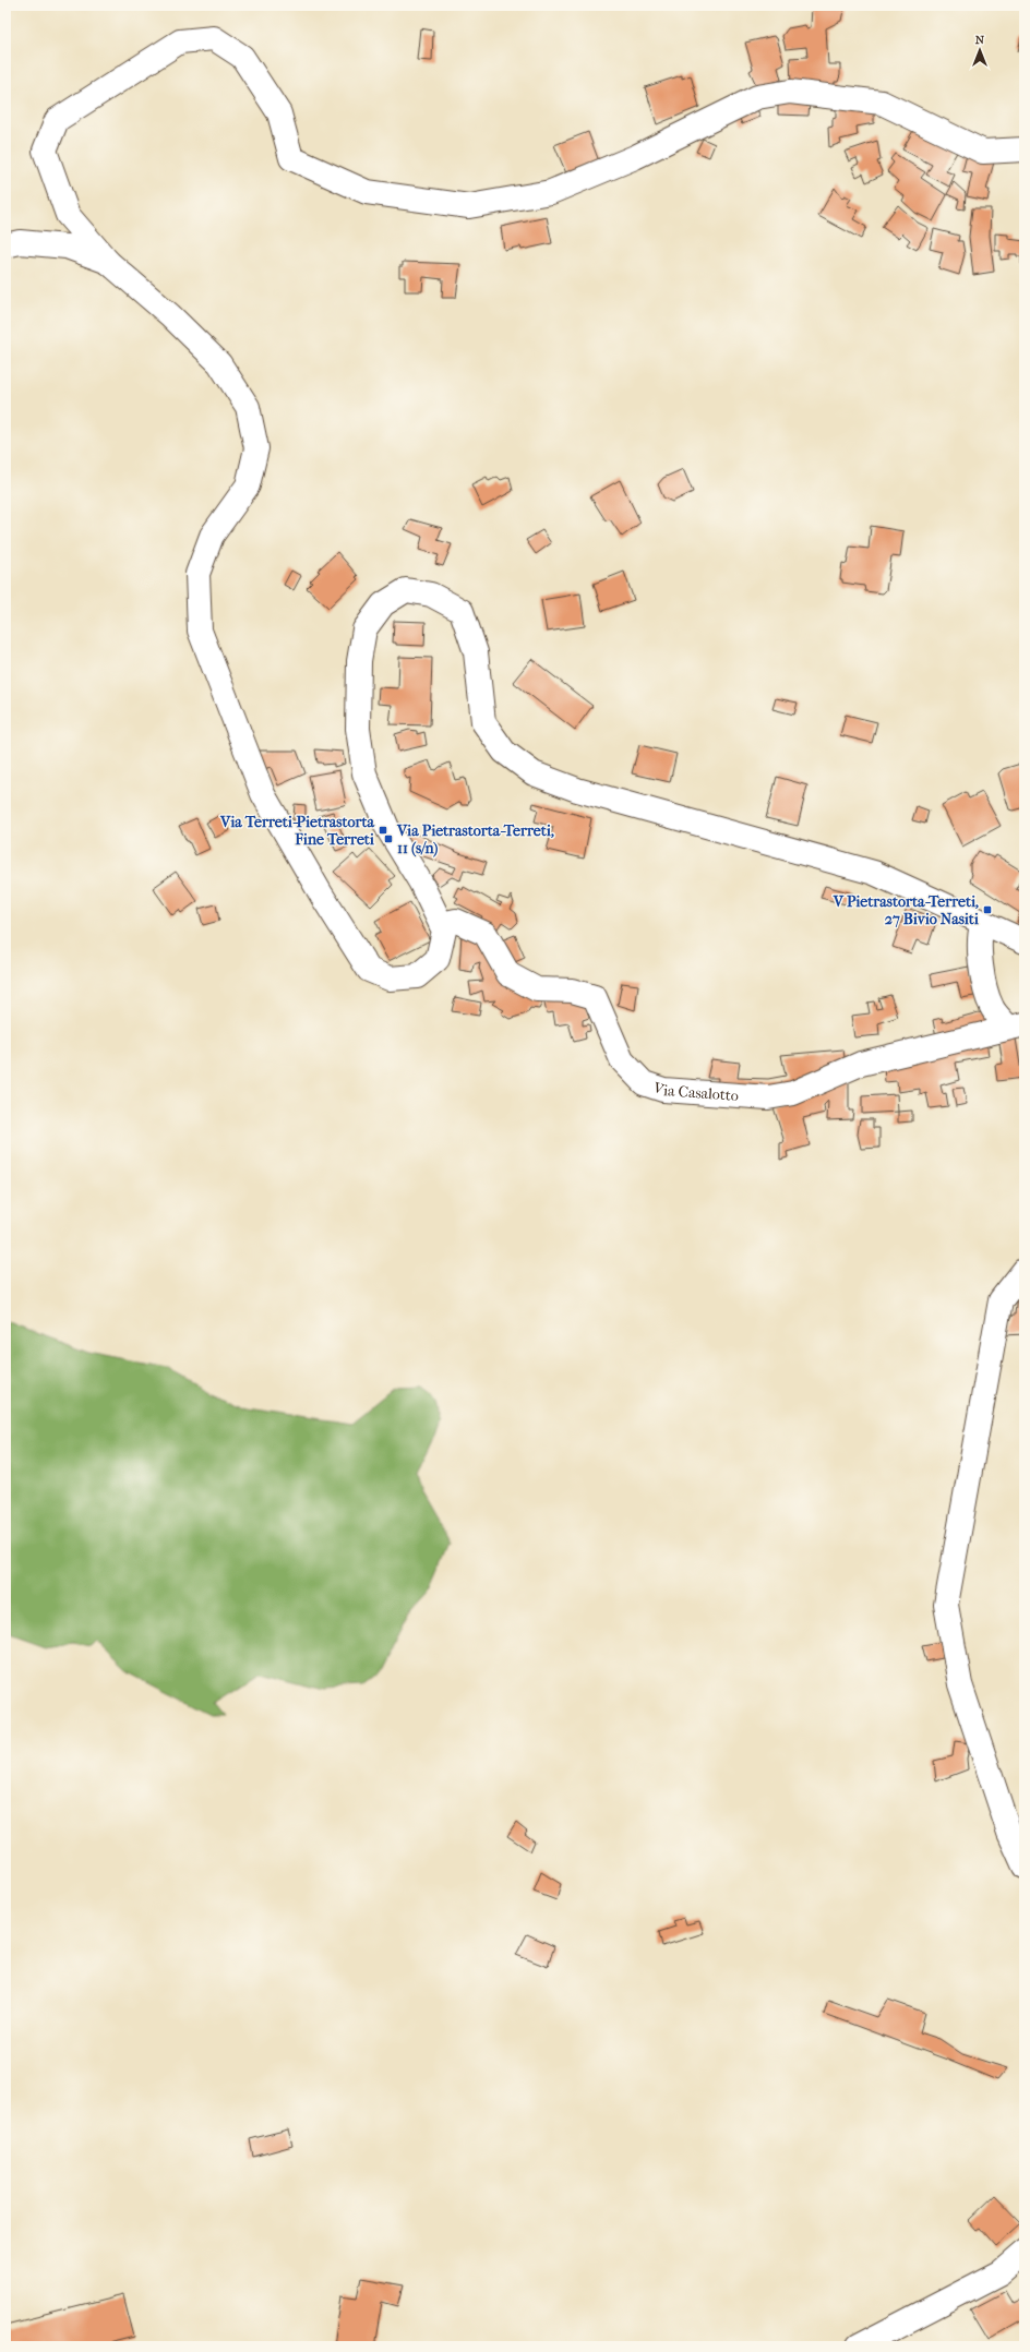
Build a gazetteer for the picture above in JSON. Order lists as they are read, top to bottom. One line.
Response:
{"streets":{"street":["Via Casalotto"]},"places":{"transit":["Via Terreti-Pietrastorta Fine Terreti","Via Pietrastorta-Terreti, 11 (s/n)","V Pietrastorta-Terreti, 27 Bivio Nasiti"]},"north":"top"}
